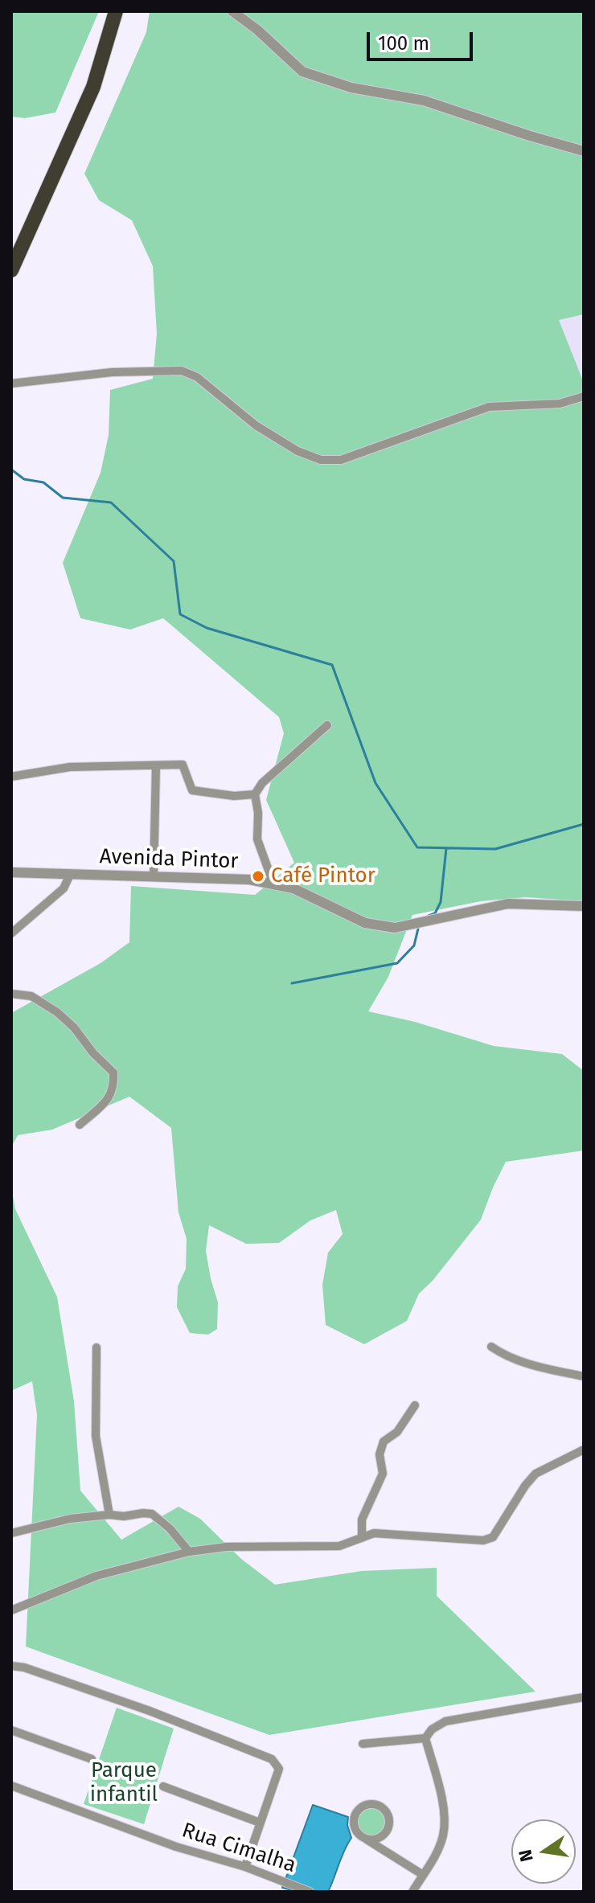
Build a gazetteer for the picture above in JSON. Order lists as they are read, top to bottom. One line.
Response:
{"streets":{"street":["Avenida Pintor","Rua Cimalha"]},"parks":["Parque infantil"],"places":["Café Pintor"],"scale_bar":"100 m","north":"left"}
